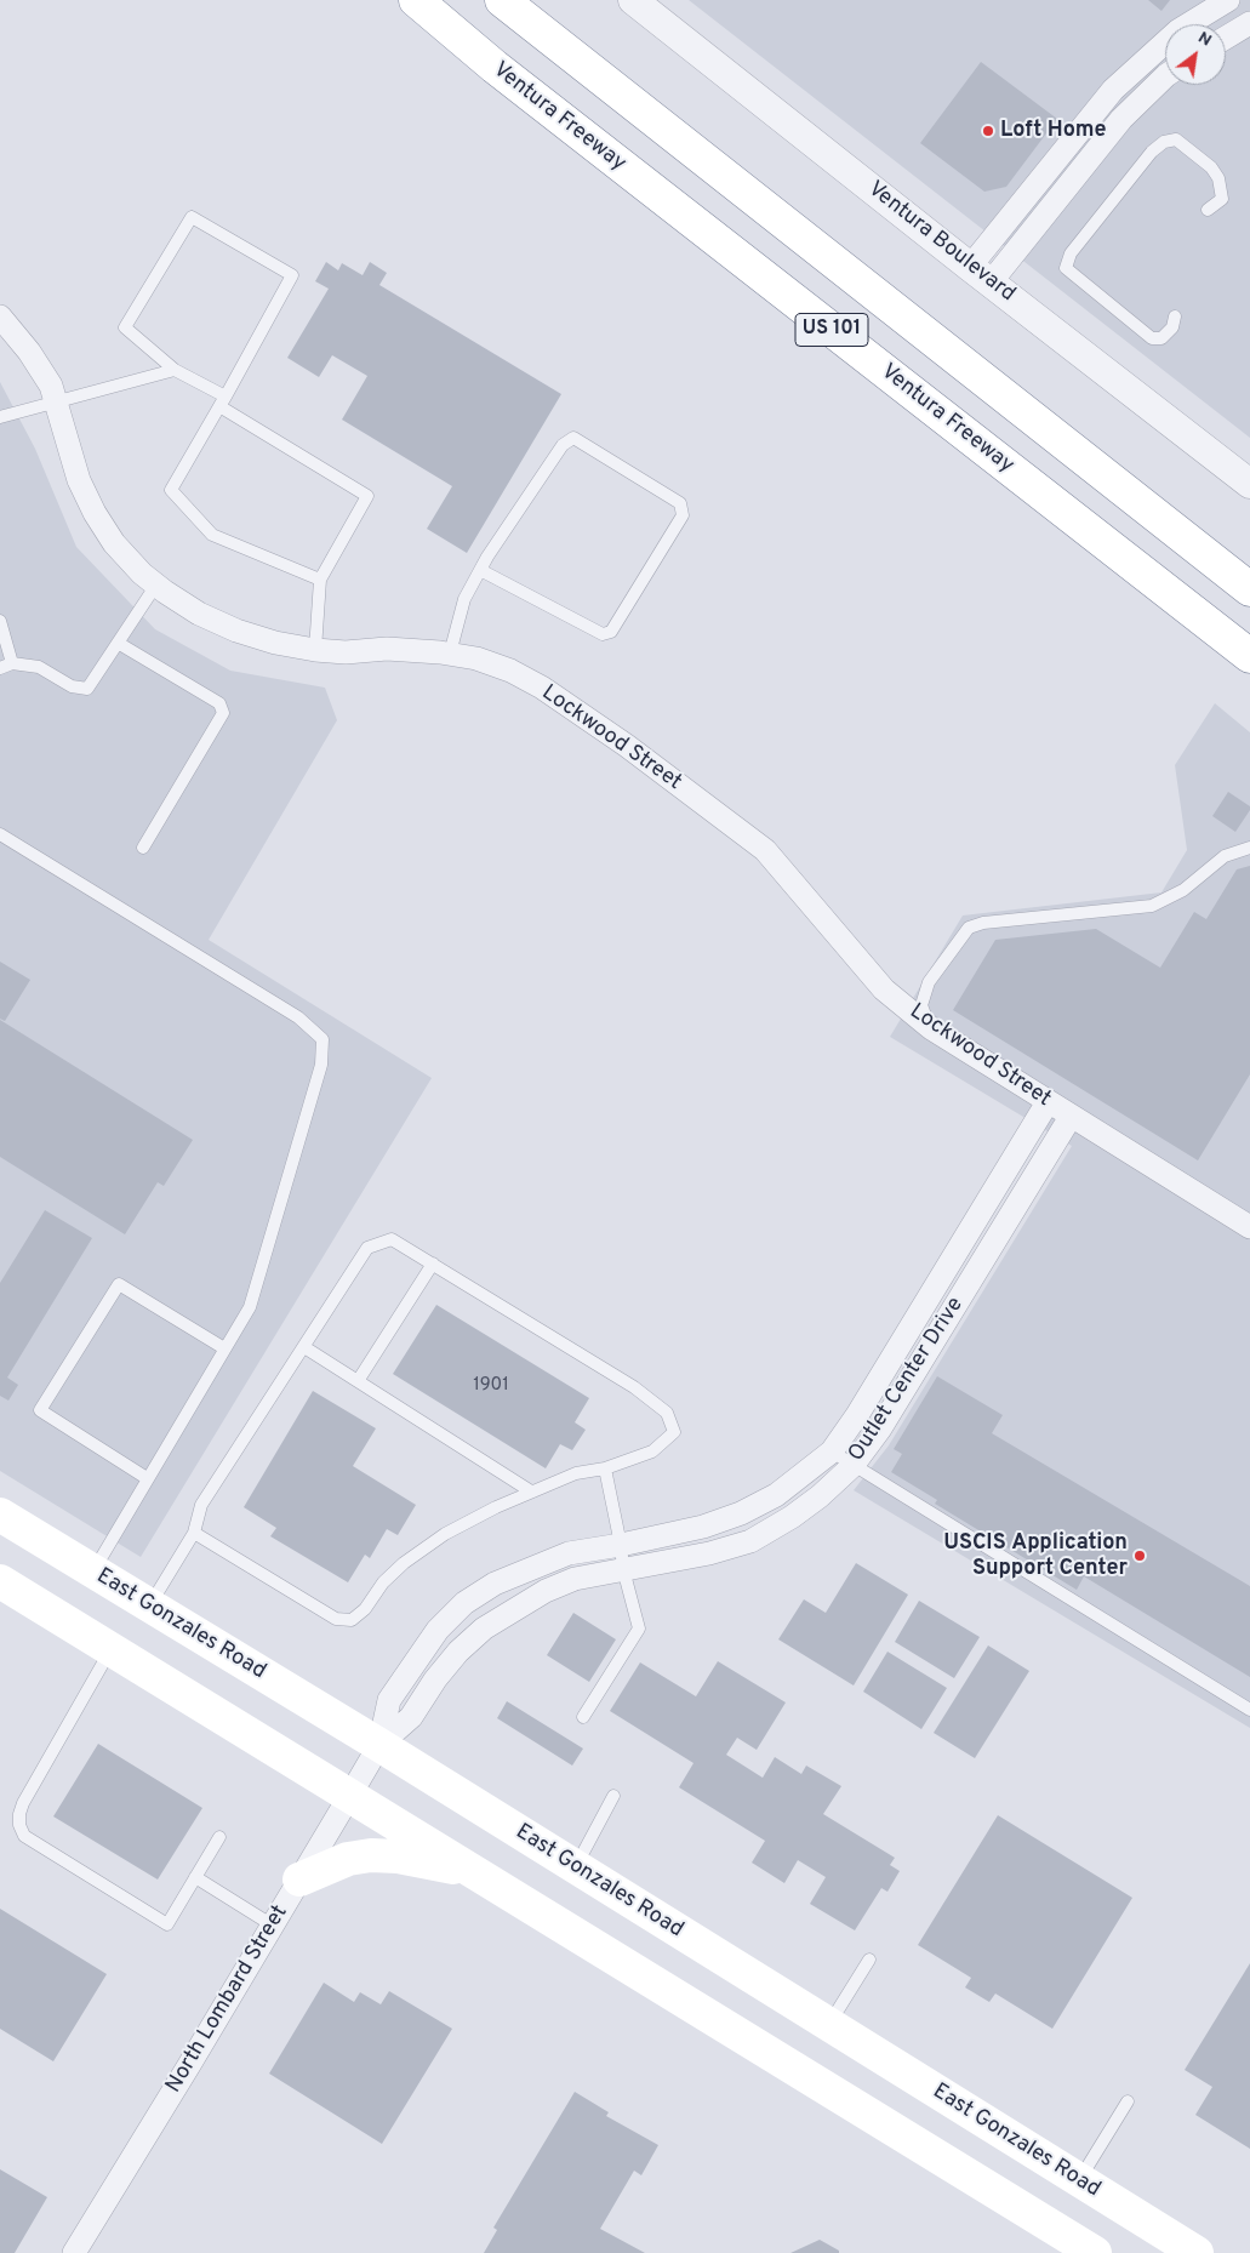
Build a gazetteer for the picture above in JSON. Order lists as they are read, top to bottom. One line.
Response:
{"streets":{"main road":["Ventura Freeway","US 101","East Gonzales Road"],"street":["Ventura Boulevard","Lockwood Street","Outlet Center Drive","North Lombard Street"]},"crossings":[["Lockwood Street","Outlet Center Drive"],["Outlet Center Drive","East Gonzales Road"],["Outlet Center Drive","North Lombard Street"],["East Gonzales Road","North Lombard Street"]],"places":["Loft Home","USCIS Application Support Center"],"house_numbers":["1901"],"north":"top right"}
